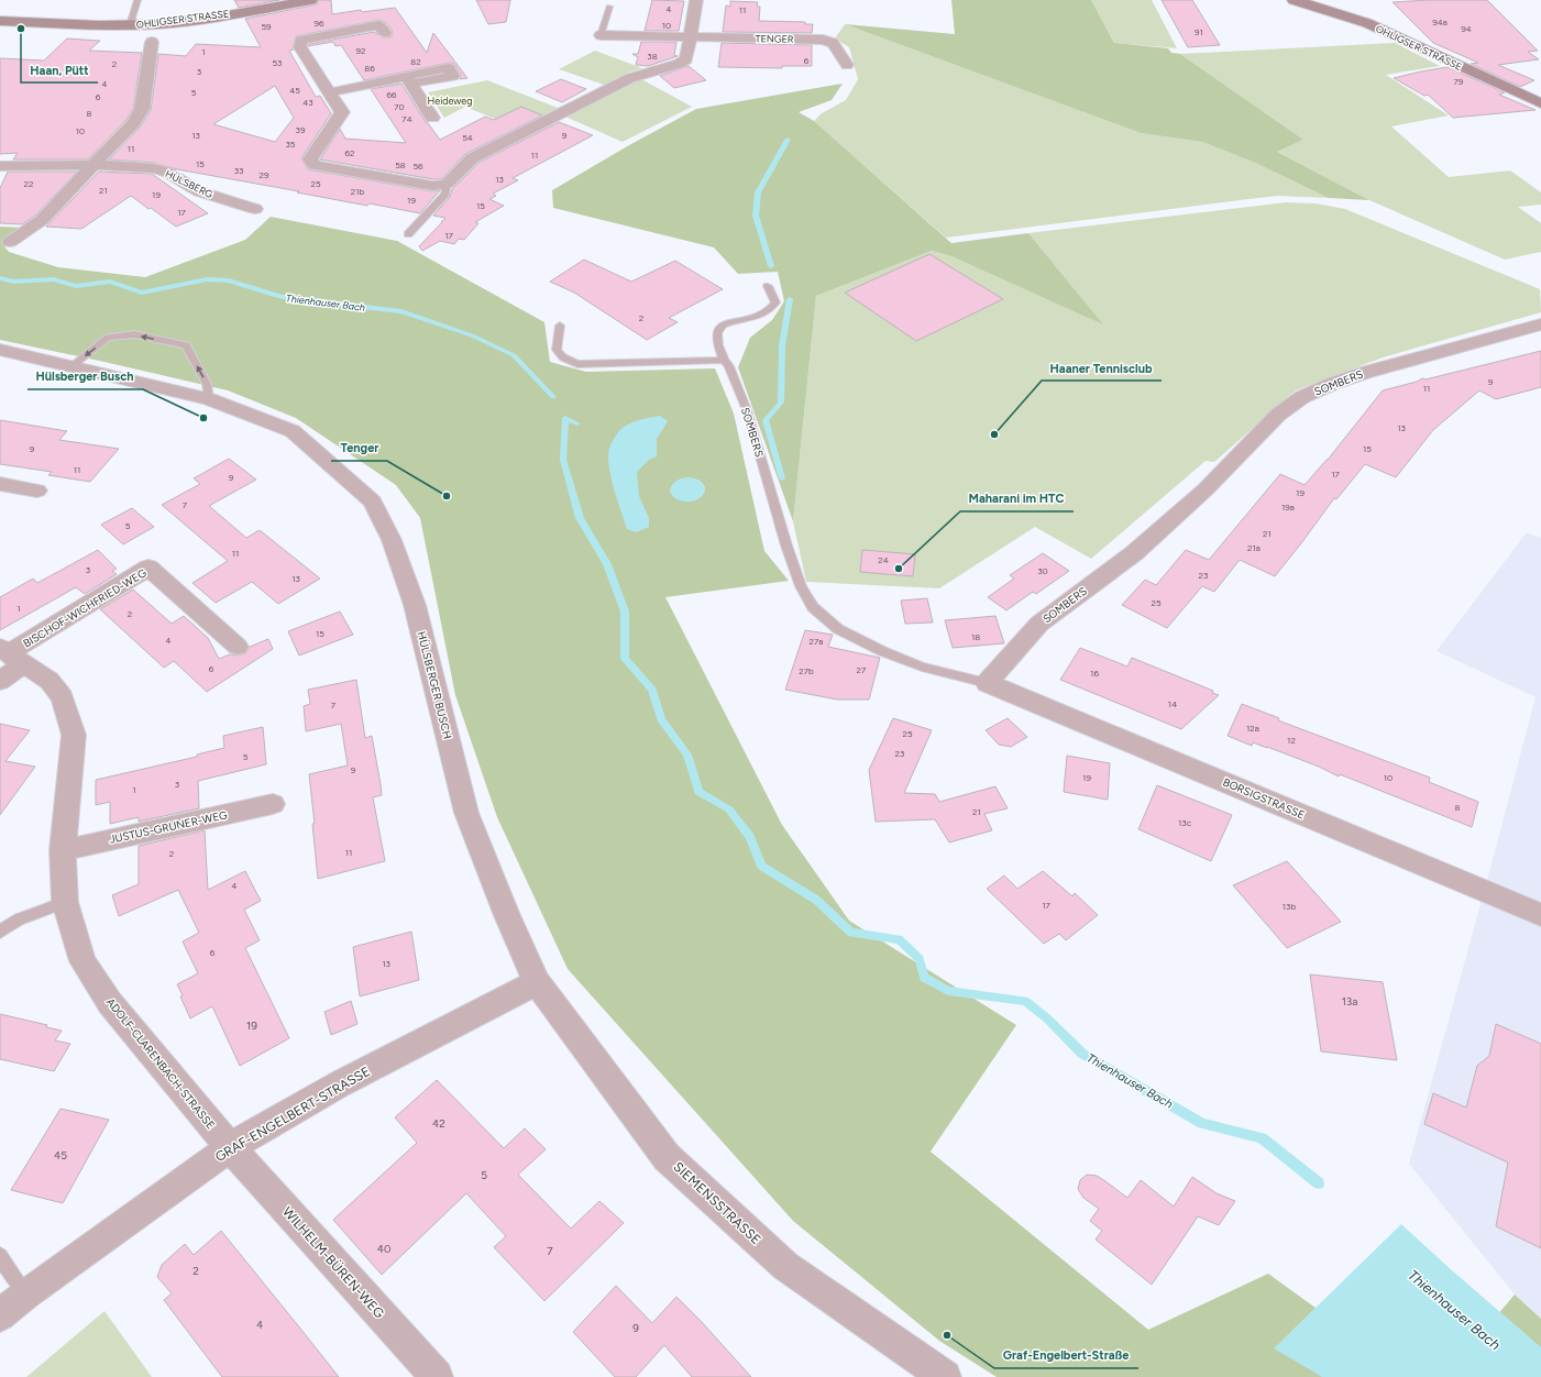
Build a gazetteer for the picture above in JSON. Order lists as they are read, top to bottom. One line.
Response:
{"streets":{"main road":["OHLIGSER STRASSE"],"street":["TENGER","HÜLSBERG","SOMBERS","BISCHOF-WICHFRIED-WEG","HÜLSBERGER BUSCH","BORSIGSTRASSE","JUSTUS-GRUNER-WEG","ADOLF-CLARENBACH-STRASSE","GRAF-ENGELBERT-STRASSE","SIEMENSSTRASSE","WILHELM-BÜREN-WEG"]},"crossings":[["SOMBERS","BORSIGSTRASSE"],["BISCHOF-WICHFRIED-WEG","ADOLF-CLARENBACH-STRASSE"],["HÜLSBERGER BUSCH","GRAF-ENGELBERT-STRASSE"],["HÜLSBERGER BUSCH","SIEMENSSTRASSE"],["JUSTUS-GRUNER-WEG","ADOLF-CLARENBACH-STRASSE"],["ADOLF-CLARENBACH-STRASSE","GRAF-ENGELBERT-STRASSE"],["ADOLF-CLARENBACH-STRASSE","WILHELM-BÜREN-WEG"],["GRAF-ENGELBERT-STRASSE","SIEMENSSTRASSE"],["GRAF-ENGELBERT-STRASSE","WILHELM-BÜREN-WEG"]],"water":["Thienhauser Bach"],"parks":["Heideweg"],"places":["Haan, Pütt","Hülsberger Busch","Haaner Tennisclub","Tenger","Maharani im HTC","Graf-Engelbert-Straße"],"house_numbers":["4","11","94a","96","10","59","94","91","92","1","38","6","82","53","2","86","3","79","4","45","5","66","6","43","70","8","74","39","10","13","9","54","35","11","62","11","15","58","56","33","29","13","22","25","21","21b","19","19","15","17","17","2","9","11","13","9","15","11","17","9","19","7","19a","5","21","21a","11","24","3","30","23","13","25","1","2","15","18","4","27a","6","27","27b","16","14","7","12a","25","12","23","5","9","19","10","3","1","8","21","13c","11","2","4","17","13b","6","13","13a","19","42","45","5","40","7","2","4","9"]}
